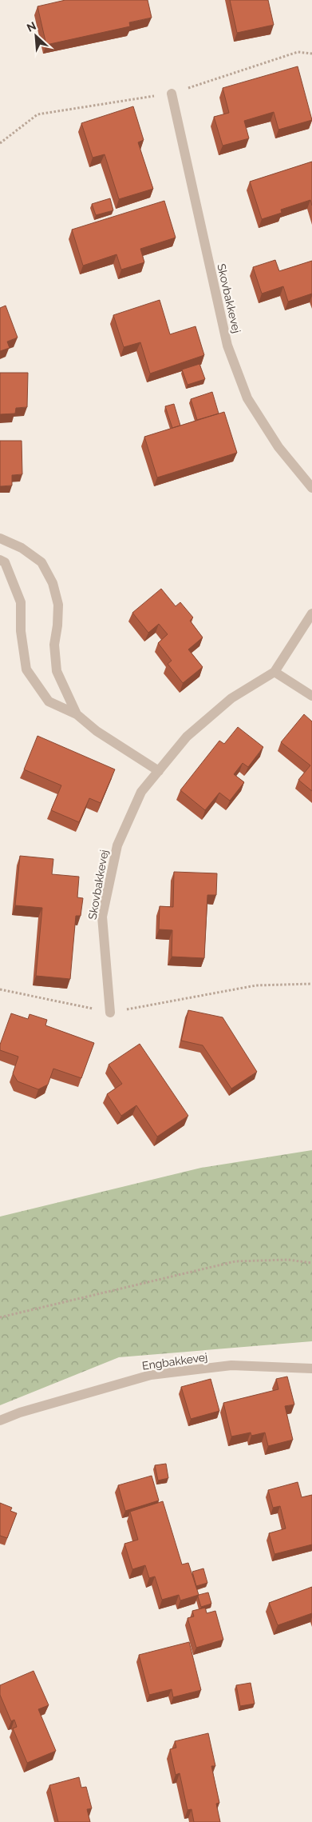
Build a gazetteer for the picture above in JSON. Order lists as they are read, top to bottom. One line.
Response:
{"streets":{"street":["Skovbakkevej","Engbakkevej"]},"north":"top left"}
